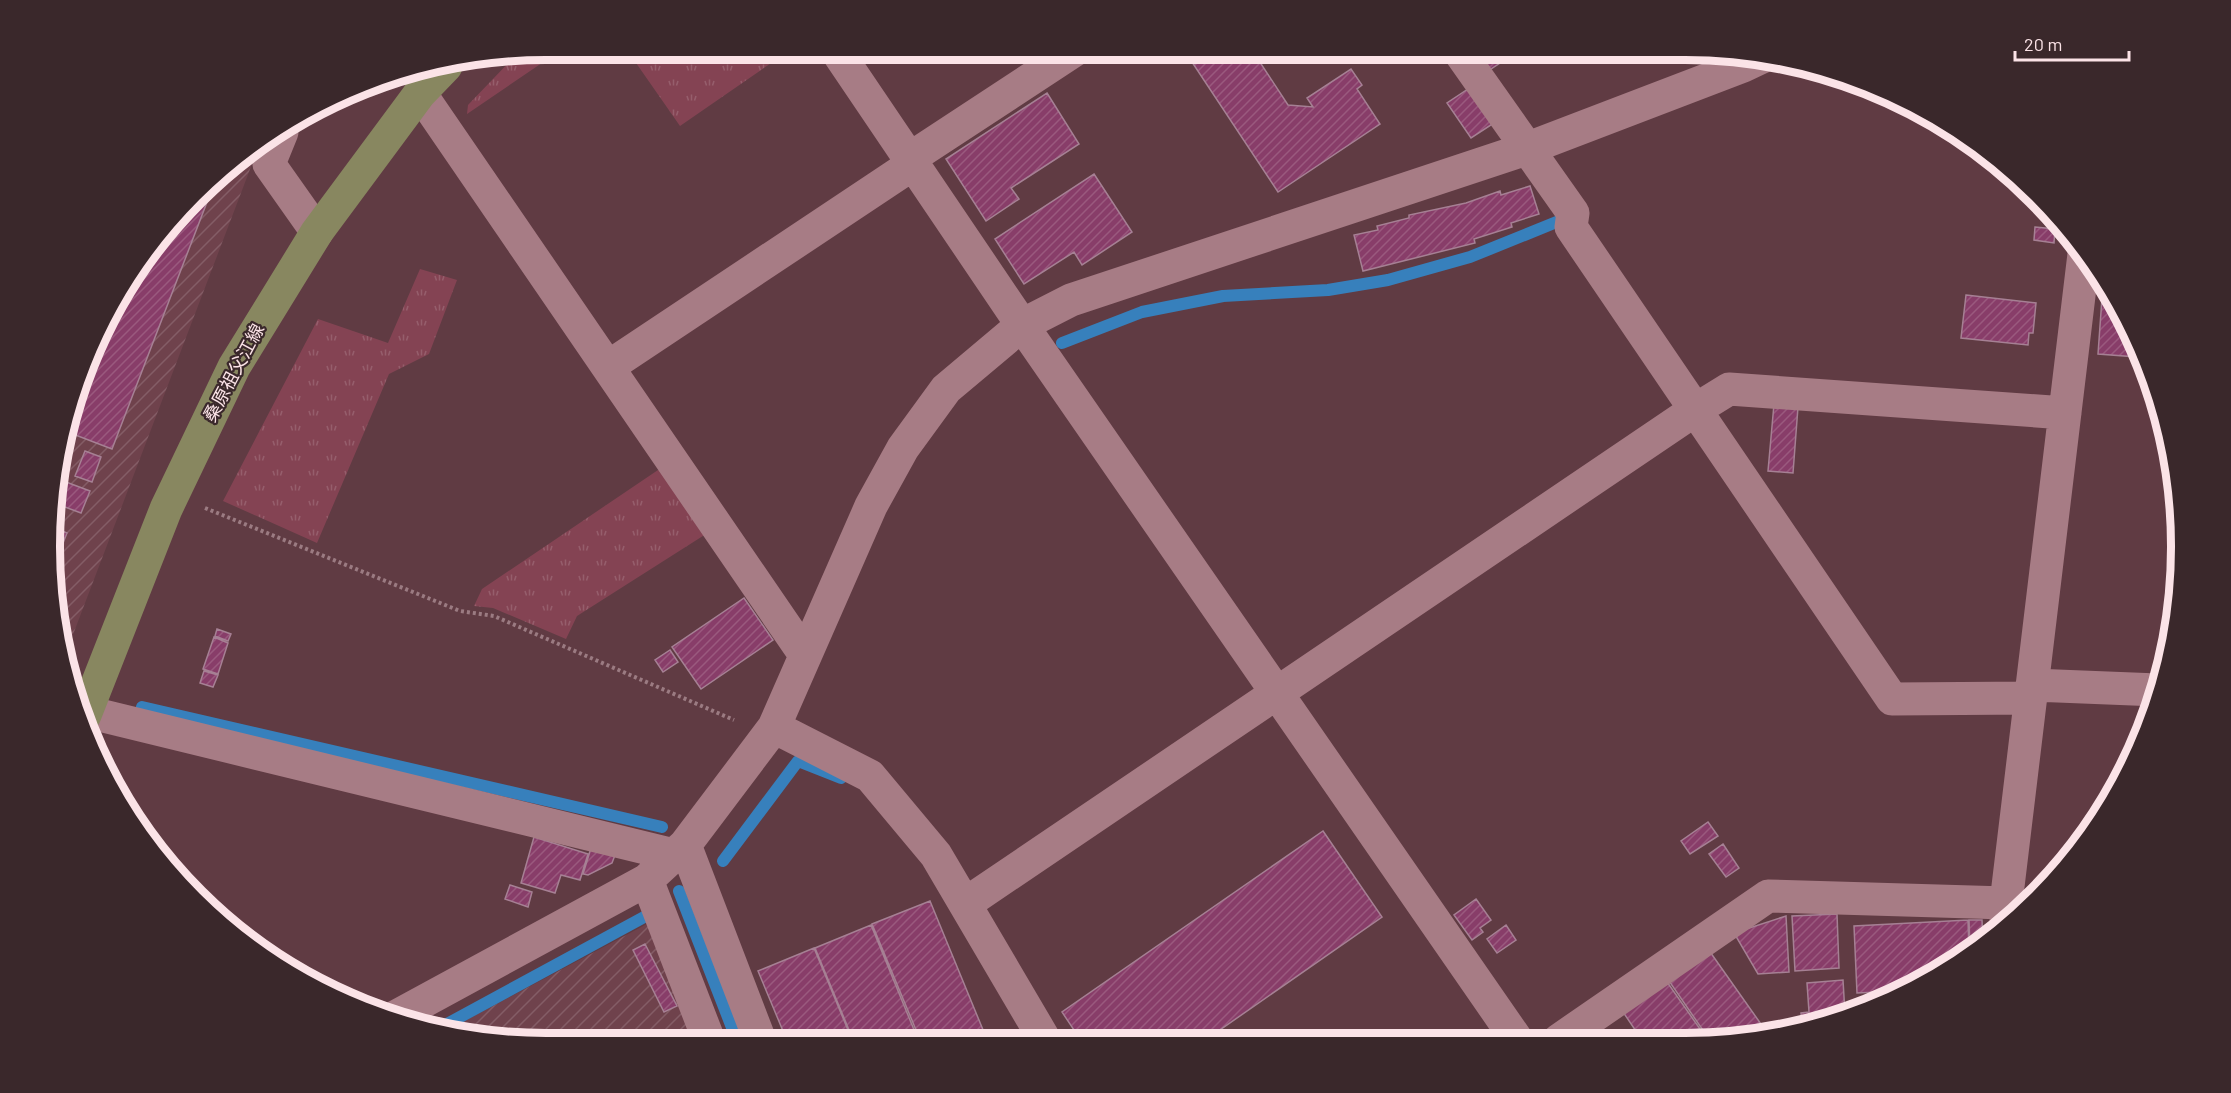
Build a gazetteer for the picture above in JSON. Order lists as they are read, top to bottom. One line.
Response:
{"streets":{"main road":["桑原祖父江線"]},"scale_bar":"20 m"}
